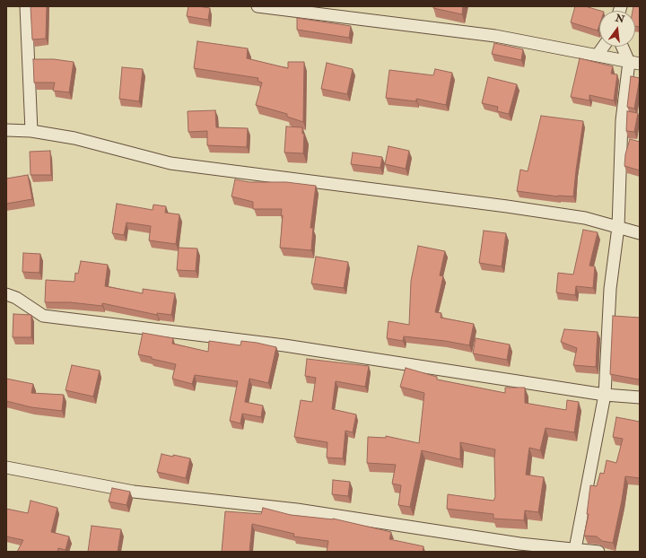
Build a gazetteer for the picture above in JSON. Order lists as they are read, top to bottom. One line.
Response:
{"north":"top"}
